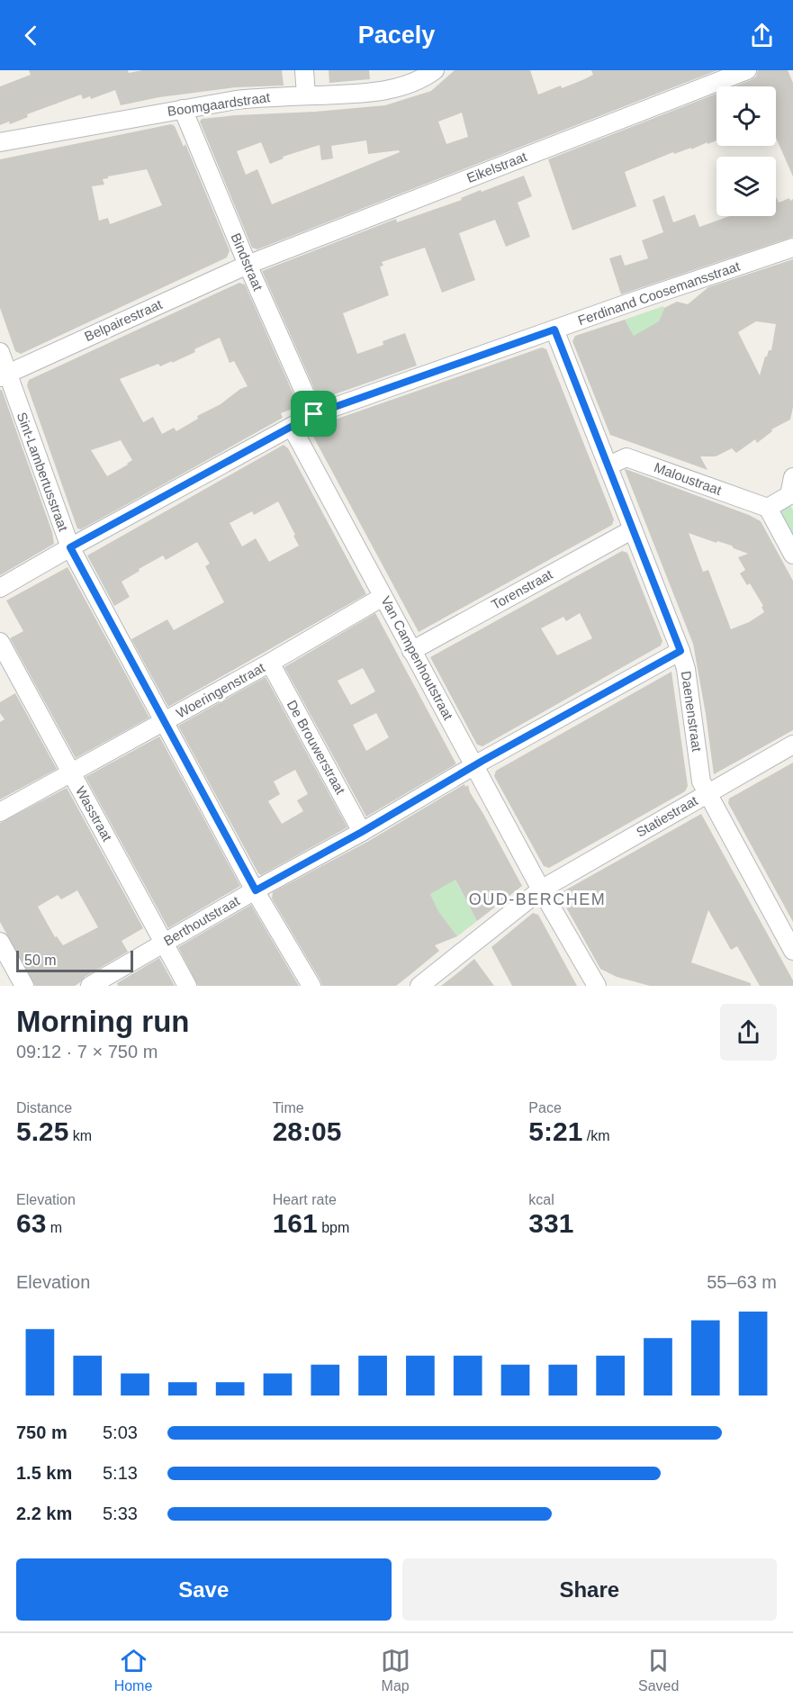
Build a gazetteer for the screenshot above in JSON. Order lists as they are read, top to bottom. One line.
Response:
{"streets":{"street":["Boomgaardstraat","Eikelstraat","Bindstraat","Ferdinand Coosemansstraat","Belpairestraat","Sint-Lambertusstraat","Maloustraat","Torenstraat","Van Campenhoutstraat","Woeringenstraat","Daenenstraat","De Brouwerstraat","Wasstraat","Statiestraat","Berthoutstraat"]},"crossings":[["Boomgaardstraat","Bindstraat"],["Eikelstraat","Bindstraat"],["Eikelstraat","Belpairestraat"],["Bindstraat","Ferdinand Coosemansstraat"],["Bindstraat","Belpairestraat"],["Ferdinand Coosemansstraat","Sint-Lambertusstraat"],["Ferdinand Coosemansstraat","Van Campenhoutstraat"],["Ferdinand Coosemansstraat","Daenenstraat"],["Belpairestraat","Sint-Lambertusstraat"],["Sint-Lambertusstraat","Woeringenstraat"],["Sint-Lambertusstraat","Berthoutstraat"],["Maloustraat","Daenenstraat"],["Torenstraat","Van Campenhoutstraat"],["Torenstraat","Daenenstraat"],["Van Campenhoutstraat","Woeringenstraat"],["Van Campenhoutstraat","Statiestraat"],["Van Campenhoutstraat","Berthoutstraat"],["Woeringenstraat","De Brouwerstraat"],["Woeringenstraat","Wasstraat"],["Daenenstraat","Statiestraat"],["Daenenstraat","Berthoutstraat"],["De Brouwerstraat","Berthoutstraat"],["Wasstraat","Berthoutstraat"]],"districts":["OUD-BERCHEM"],"scale_bar":"50 m","page":{"header":"Pacely","scale":"50 m","heading":["Morning run","09:12 · 7 × 750 m"],"stats":[["Distance","5.25 km"],["Time","28:05"],["Pace","5:21 /km"],["Elevation","63 m"],["Heart rate","161 bpm"],["kcal","331"]],"chart":["Elevation","55–63 m"],"list":[{"name":"750 m","note":"5:03"},{"name":"1.5 km","note":"5:13"},{"name":"2.2 km","note":"5:33"}],"buttons":["Save","Share"],"tabs":["Home","Map","Saved"]}}
